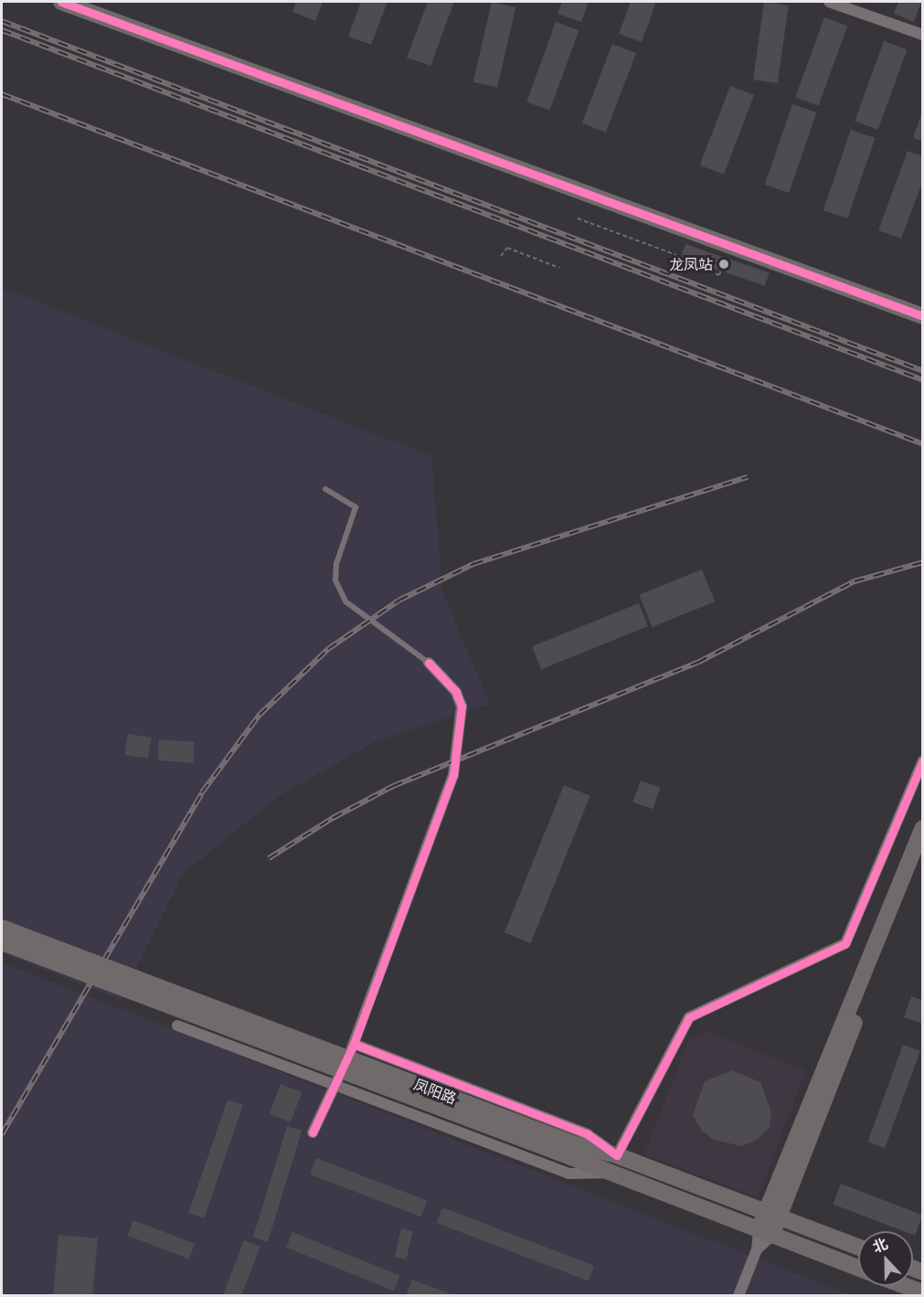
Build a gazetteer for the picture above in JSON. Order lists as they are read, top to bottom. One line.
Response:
{"streets":{"main road":["凤阳路"]},"places":["龙凤站"],"north":"top"}
